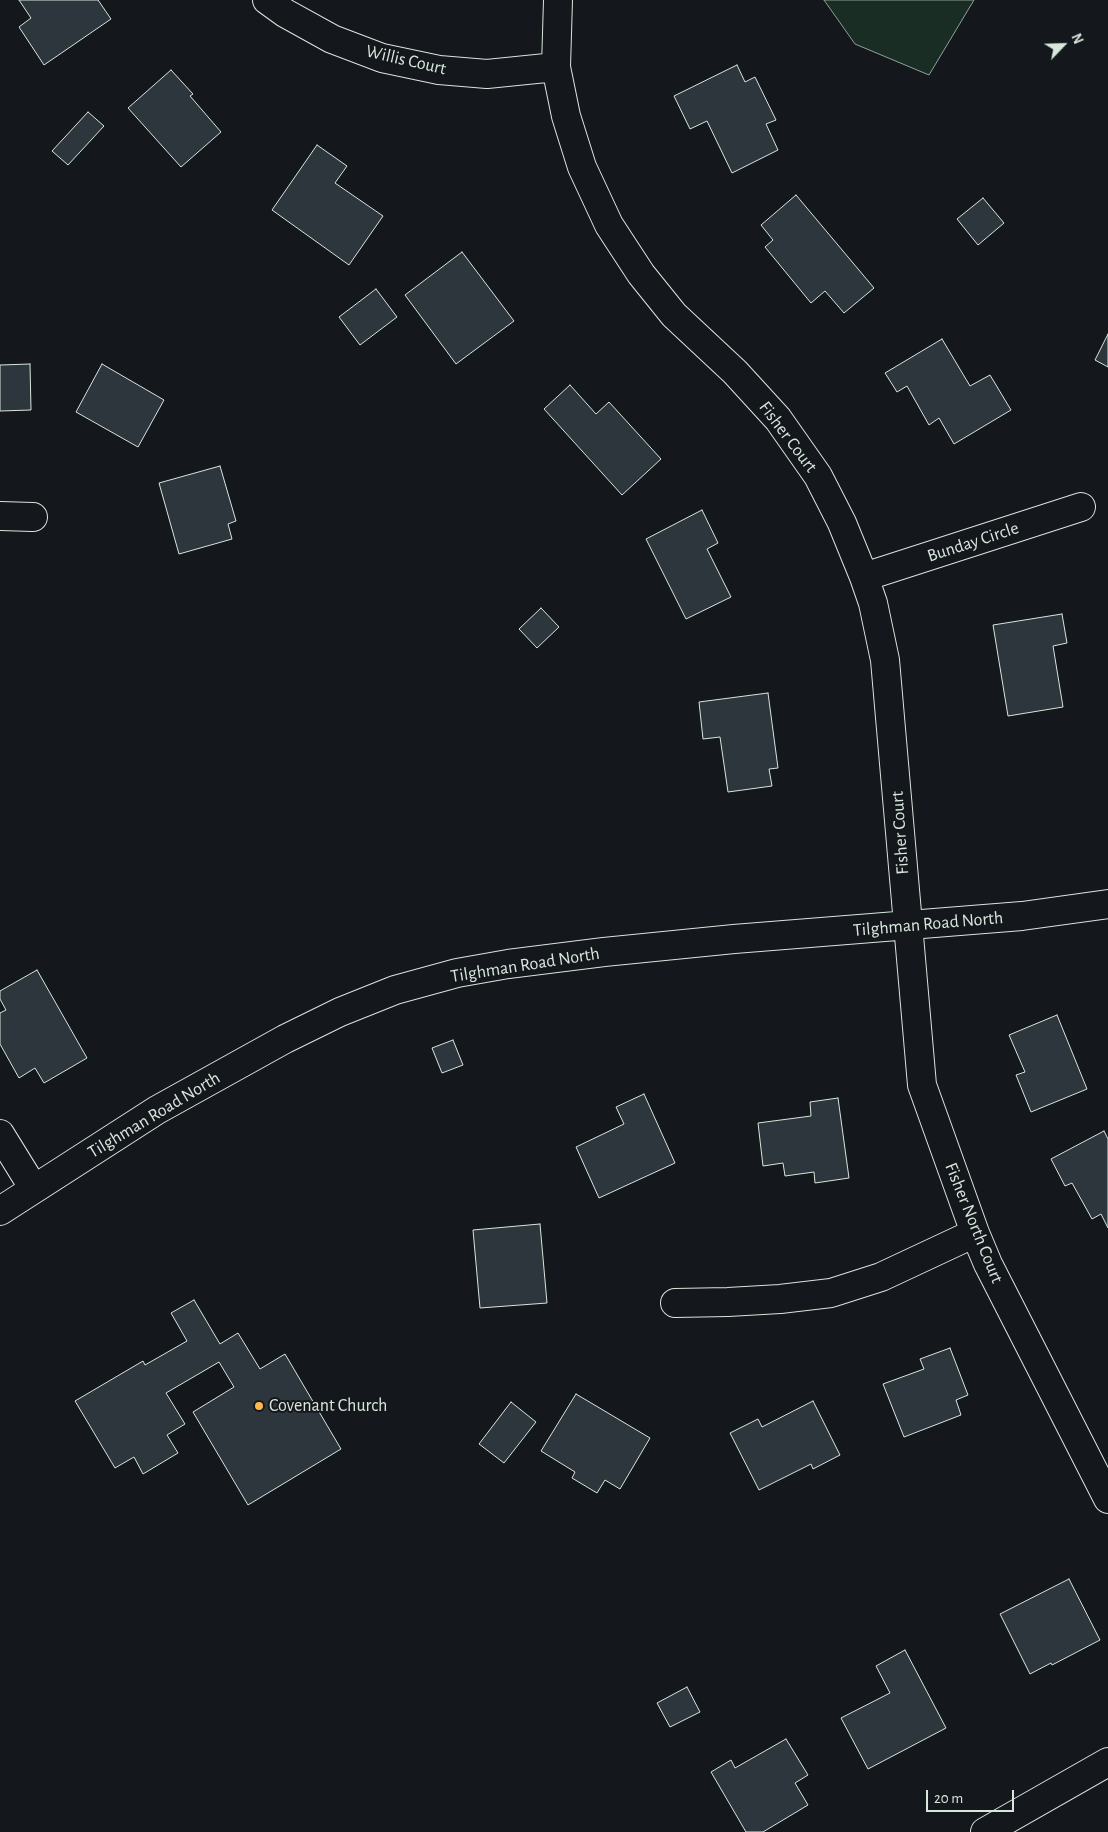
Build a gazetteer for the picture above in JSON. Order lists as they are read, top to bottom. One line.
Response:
{"streets":{"street":["Willis Court","Fisher Court","Bunday Circle","Tilghman Road North","Fisher North Court"]},"crossings":[["Willis Court","Fisher Court"],["Fisher Court","Bunday Circle"],["Fisher Court","Tilghman Road North"],["Fisher Court","Fisher North Court"],["Tilghman Road North","Fisher North Court"]],"places":["Covenant Church"],"scale_bar":"20 m","north":"top right"}
